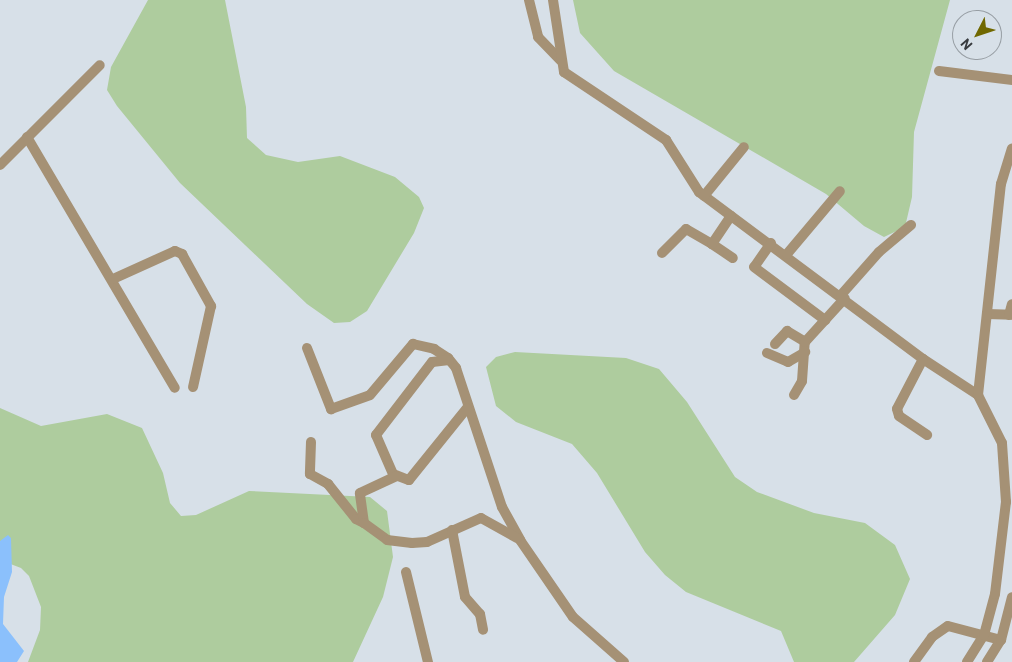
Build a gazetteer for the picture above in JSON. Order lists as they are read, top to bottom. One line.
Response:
{"north":"bottom left"}
